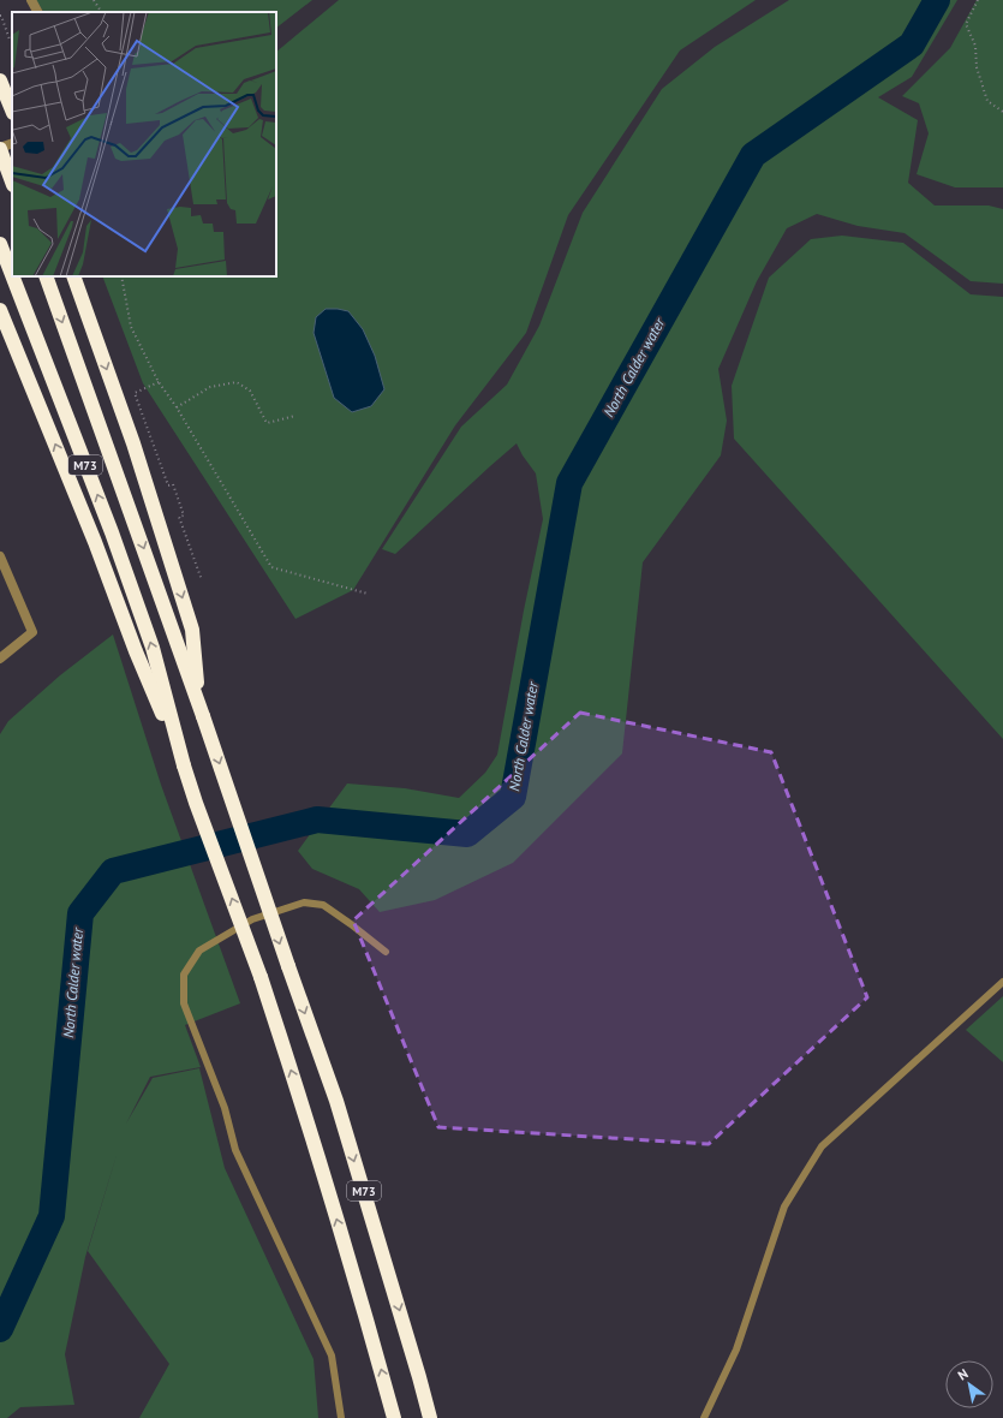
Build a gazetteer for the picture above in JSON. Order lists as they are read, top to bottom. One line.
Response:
{"streets":{"highway":["M73"]},"water":["North Calder water"],"north":"top left"}
